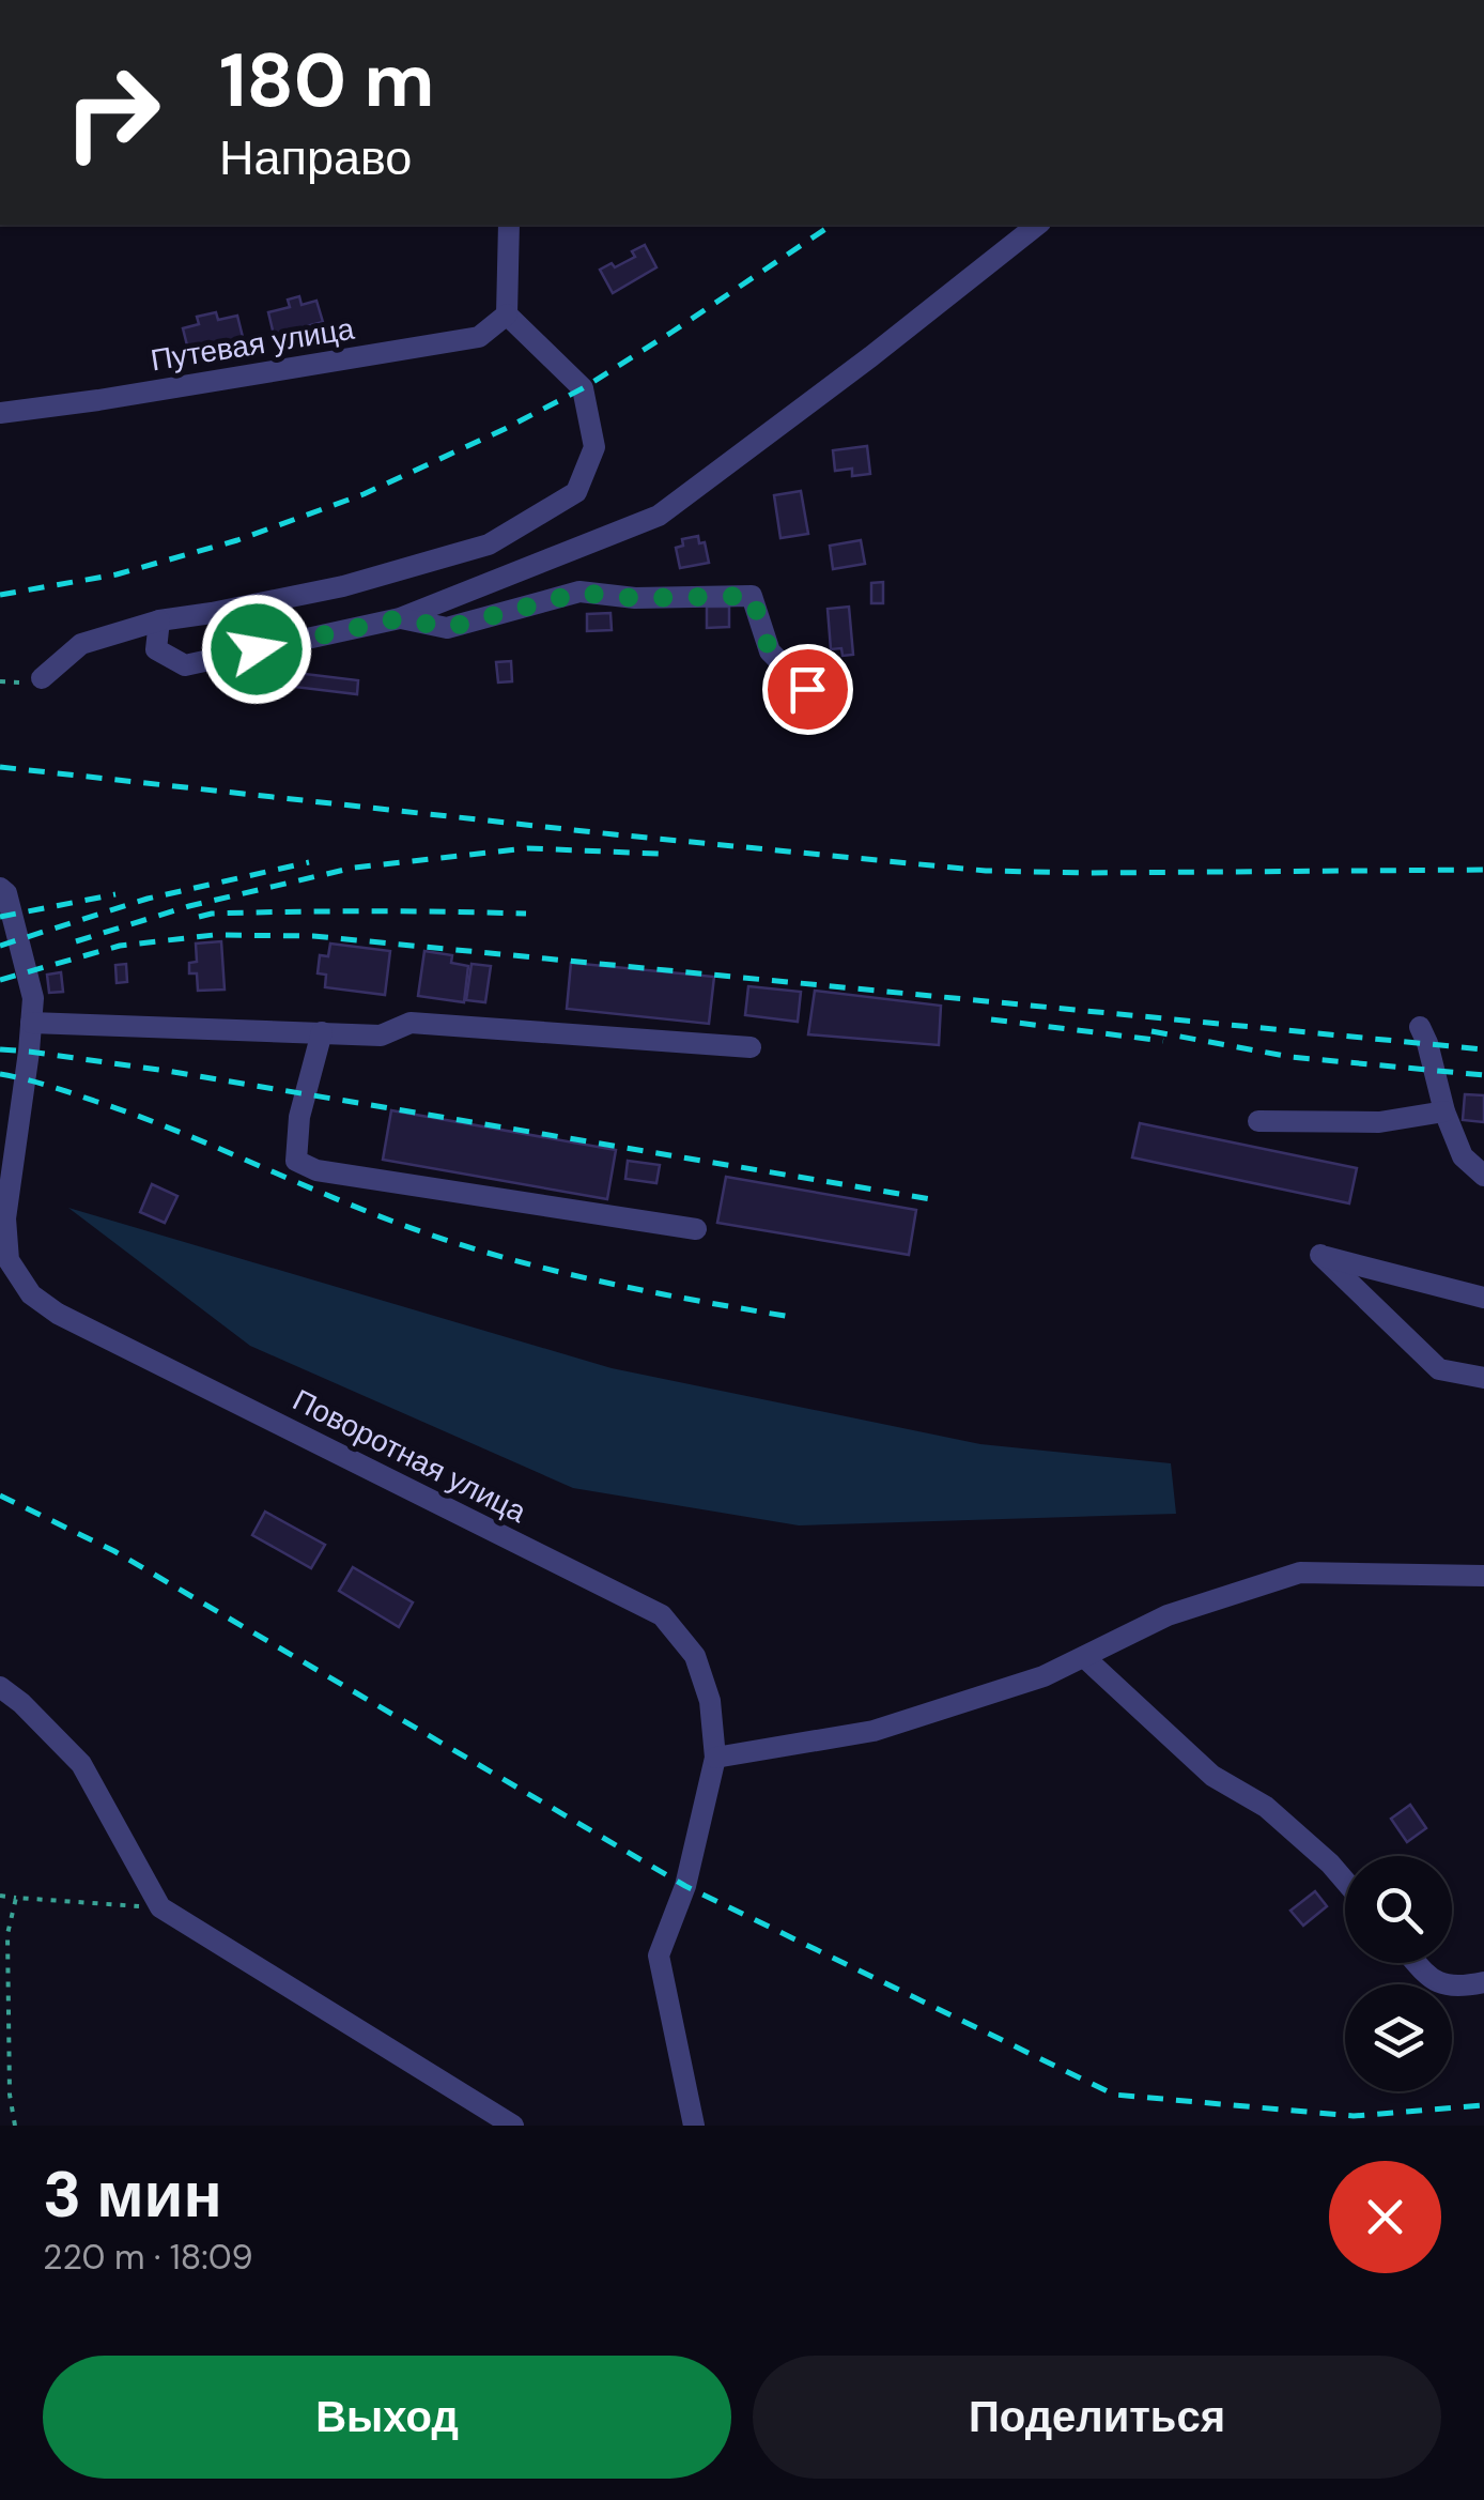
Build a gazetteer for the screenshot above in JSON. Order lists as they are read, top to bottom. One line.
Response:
{"streets":{"street":["Путевая улица","Поворотная улица"]},"page":{"turn":["180 m","Направо"],"heading":["3 мин","220 m · 18:09"],"buttons":["Выход","Поделиться"]}}
